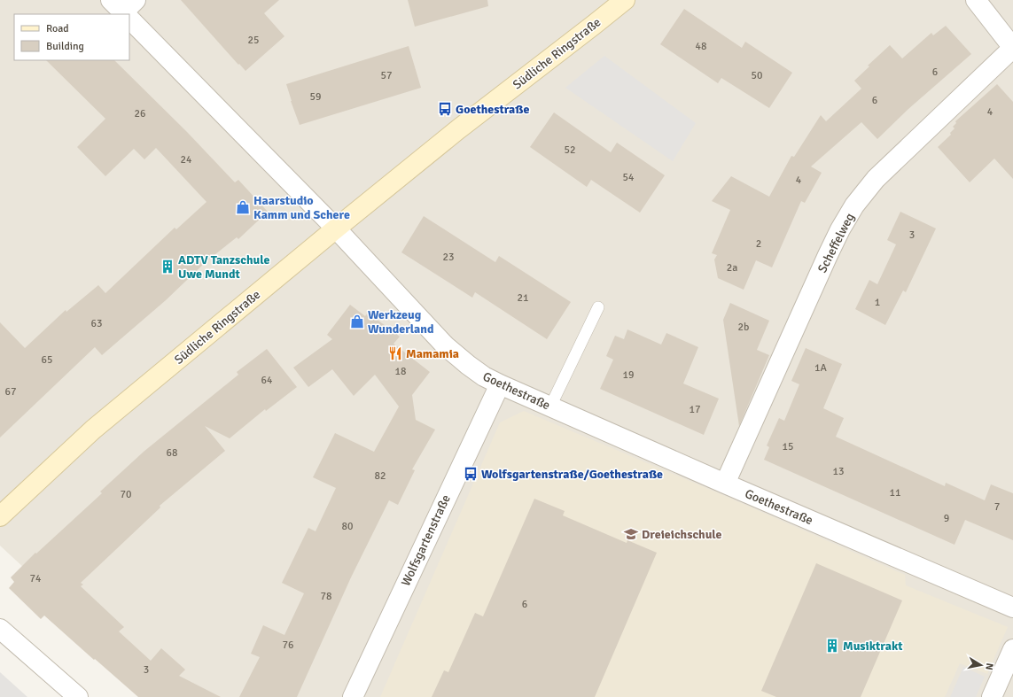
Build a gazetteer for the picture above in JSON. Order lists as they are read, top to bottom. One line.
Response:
{"streets":{"main road":["Südliche Ringstraße"],"street":["Scheffelweg","Goethestraße","Wolfsgartenstraße"]},"crossings":[["Südliche Ringstraße","Goethestraße"],["Scheffelweg","Goethestraße"],["Goethestraße","Wolfsgartenstraße"]],"places":{"bus stop":["Goethestraße","Wolfsgartenstraße/Goethestraße"],"shop":["Haarstudio Kamm und Schere","Werkzeug Wunderland"],"building":["ADTV Tanzschule Uwe Mundt","Musiktrakt"],"restaurant":["Mamamia"],"school or university":["Dreieichschule"]},"house_numbers":["25","48","6","57","50","59","6","4","26","52","24","54","4","3","2","23","2a","21","1","63","2b","65","1A","18","19","64","67","17","15","68","13","82","11","70","7","9","80","74","78","6","76","3"],"legend":["Road","Building"],"north":"right"}
